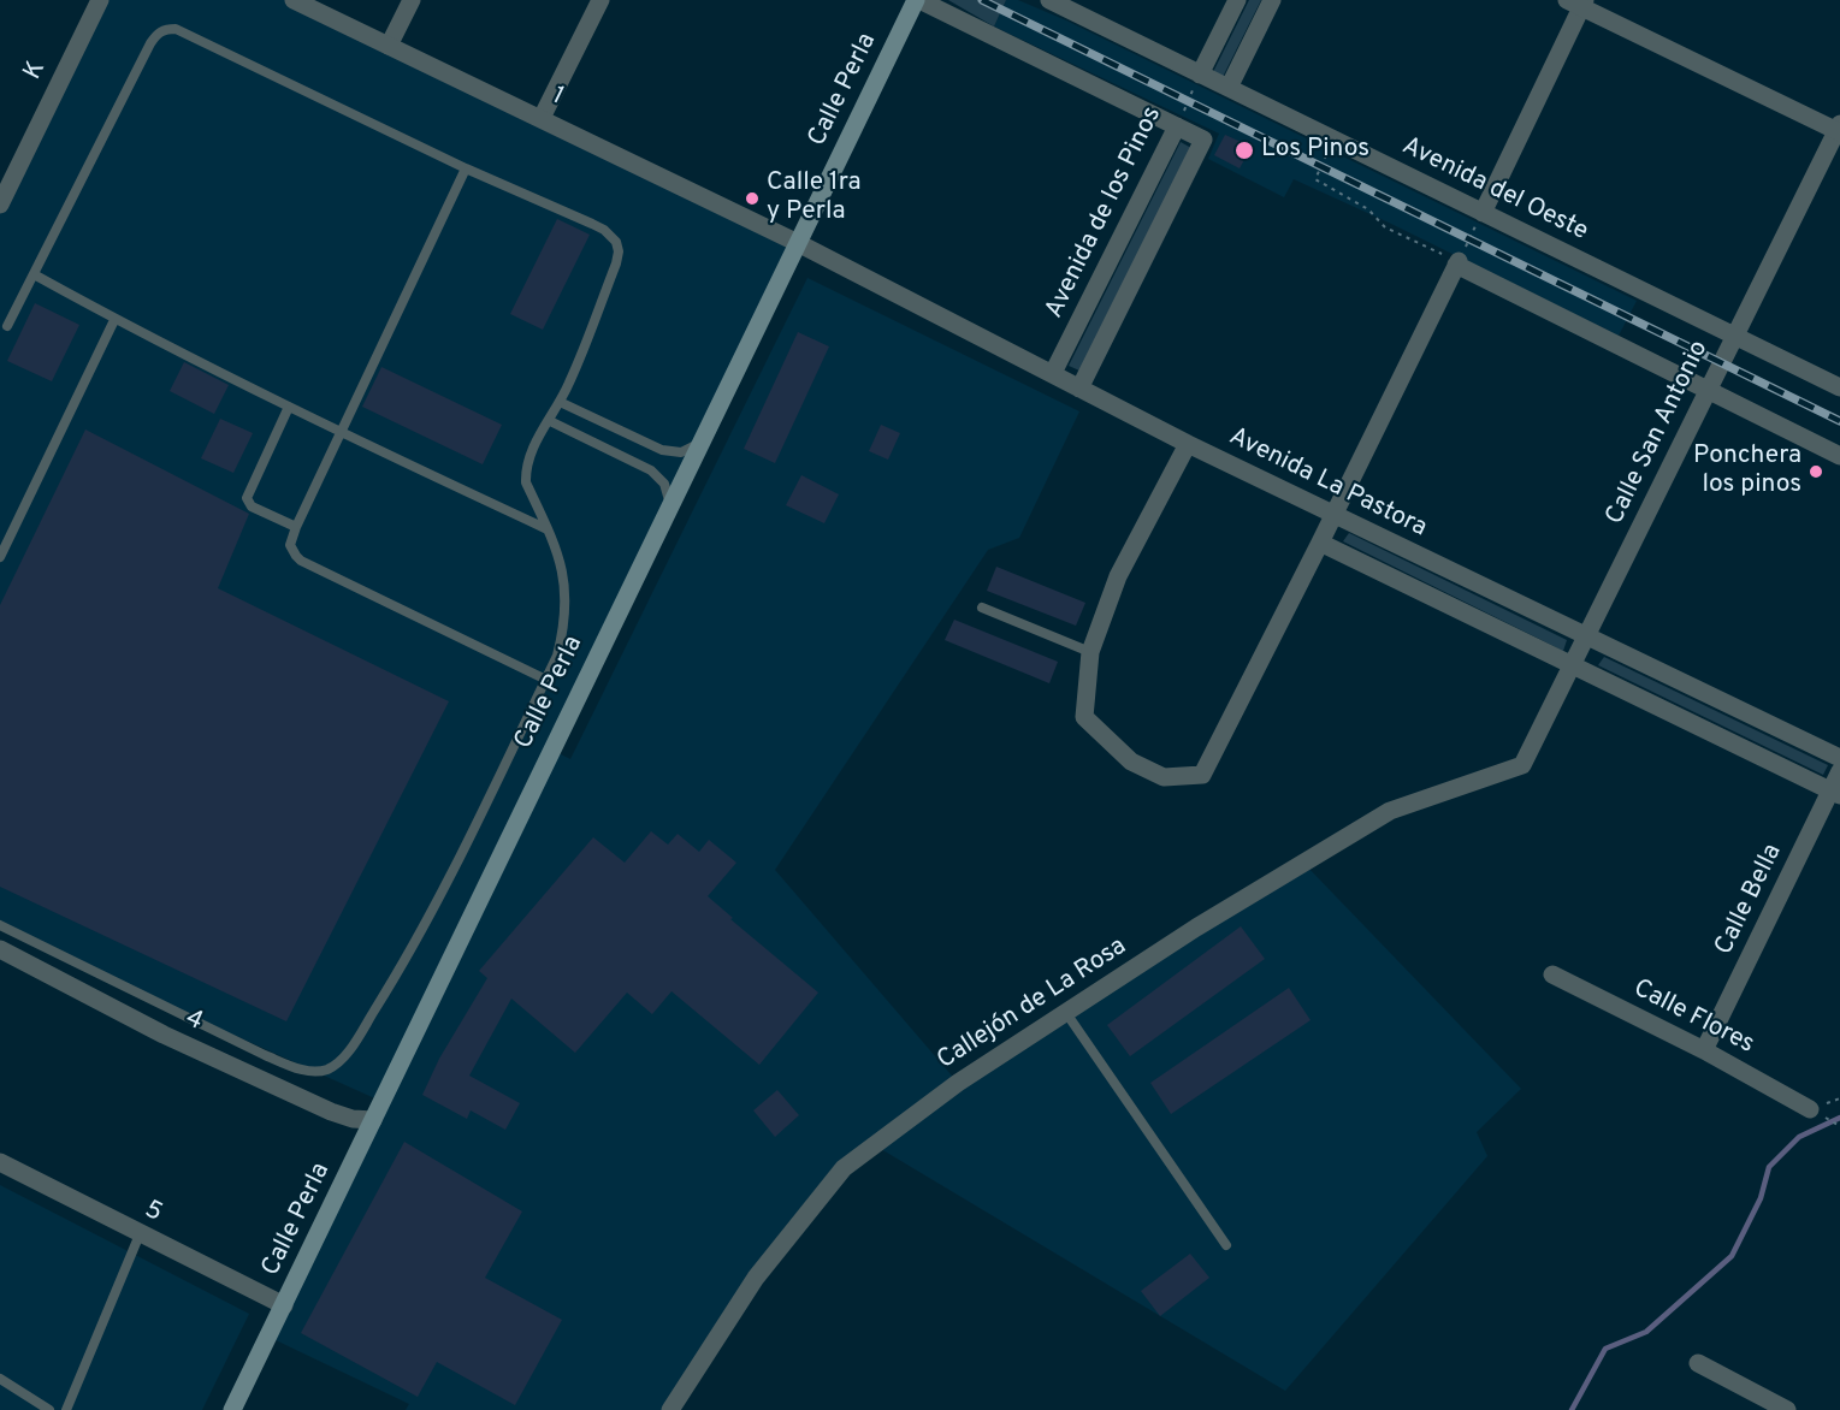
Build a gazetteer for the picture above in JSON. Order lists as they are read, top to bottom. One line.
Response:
{"streets":{"main road":["Calle Perla"],"street":["K","1","Avenida del Oeste","Avenida de los Pinos","Calle San Antonio","Avenida La Pastora","Calle Bella","Callejón de La Rosa","Calle Flores","4","5"]},"crossings":[["Calle Perla","1"],["Calle Perla","Avenida La Pastora"],["Calle Perla","4"],["Calle Perla","5"],["1","Avenida La Pastora"],["Avenida del Oeste","Avenida de los Pinos"],["Avenida del Oeste","Calle San Antonio"],["Avenida de los Pinos","Avenida La Pastora"],["Calle San Antonio","Avenida La Pastora"],["Calle San Antonio","Callejón de La Rosa"],["Calle Bella","Calle Flores"]],"places":["Los Pinos","Calle 1ra y Perla","Ponchera los pinos"]}
